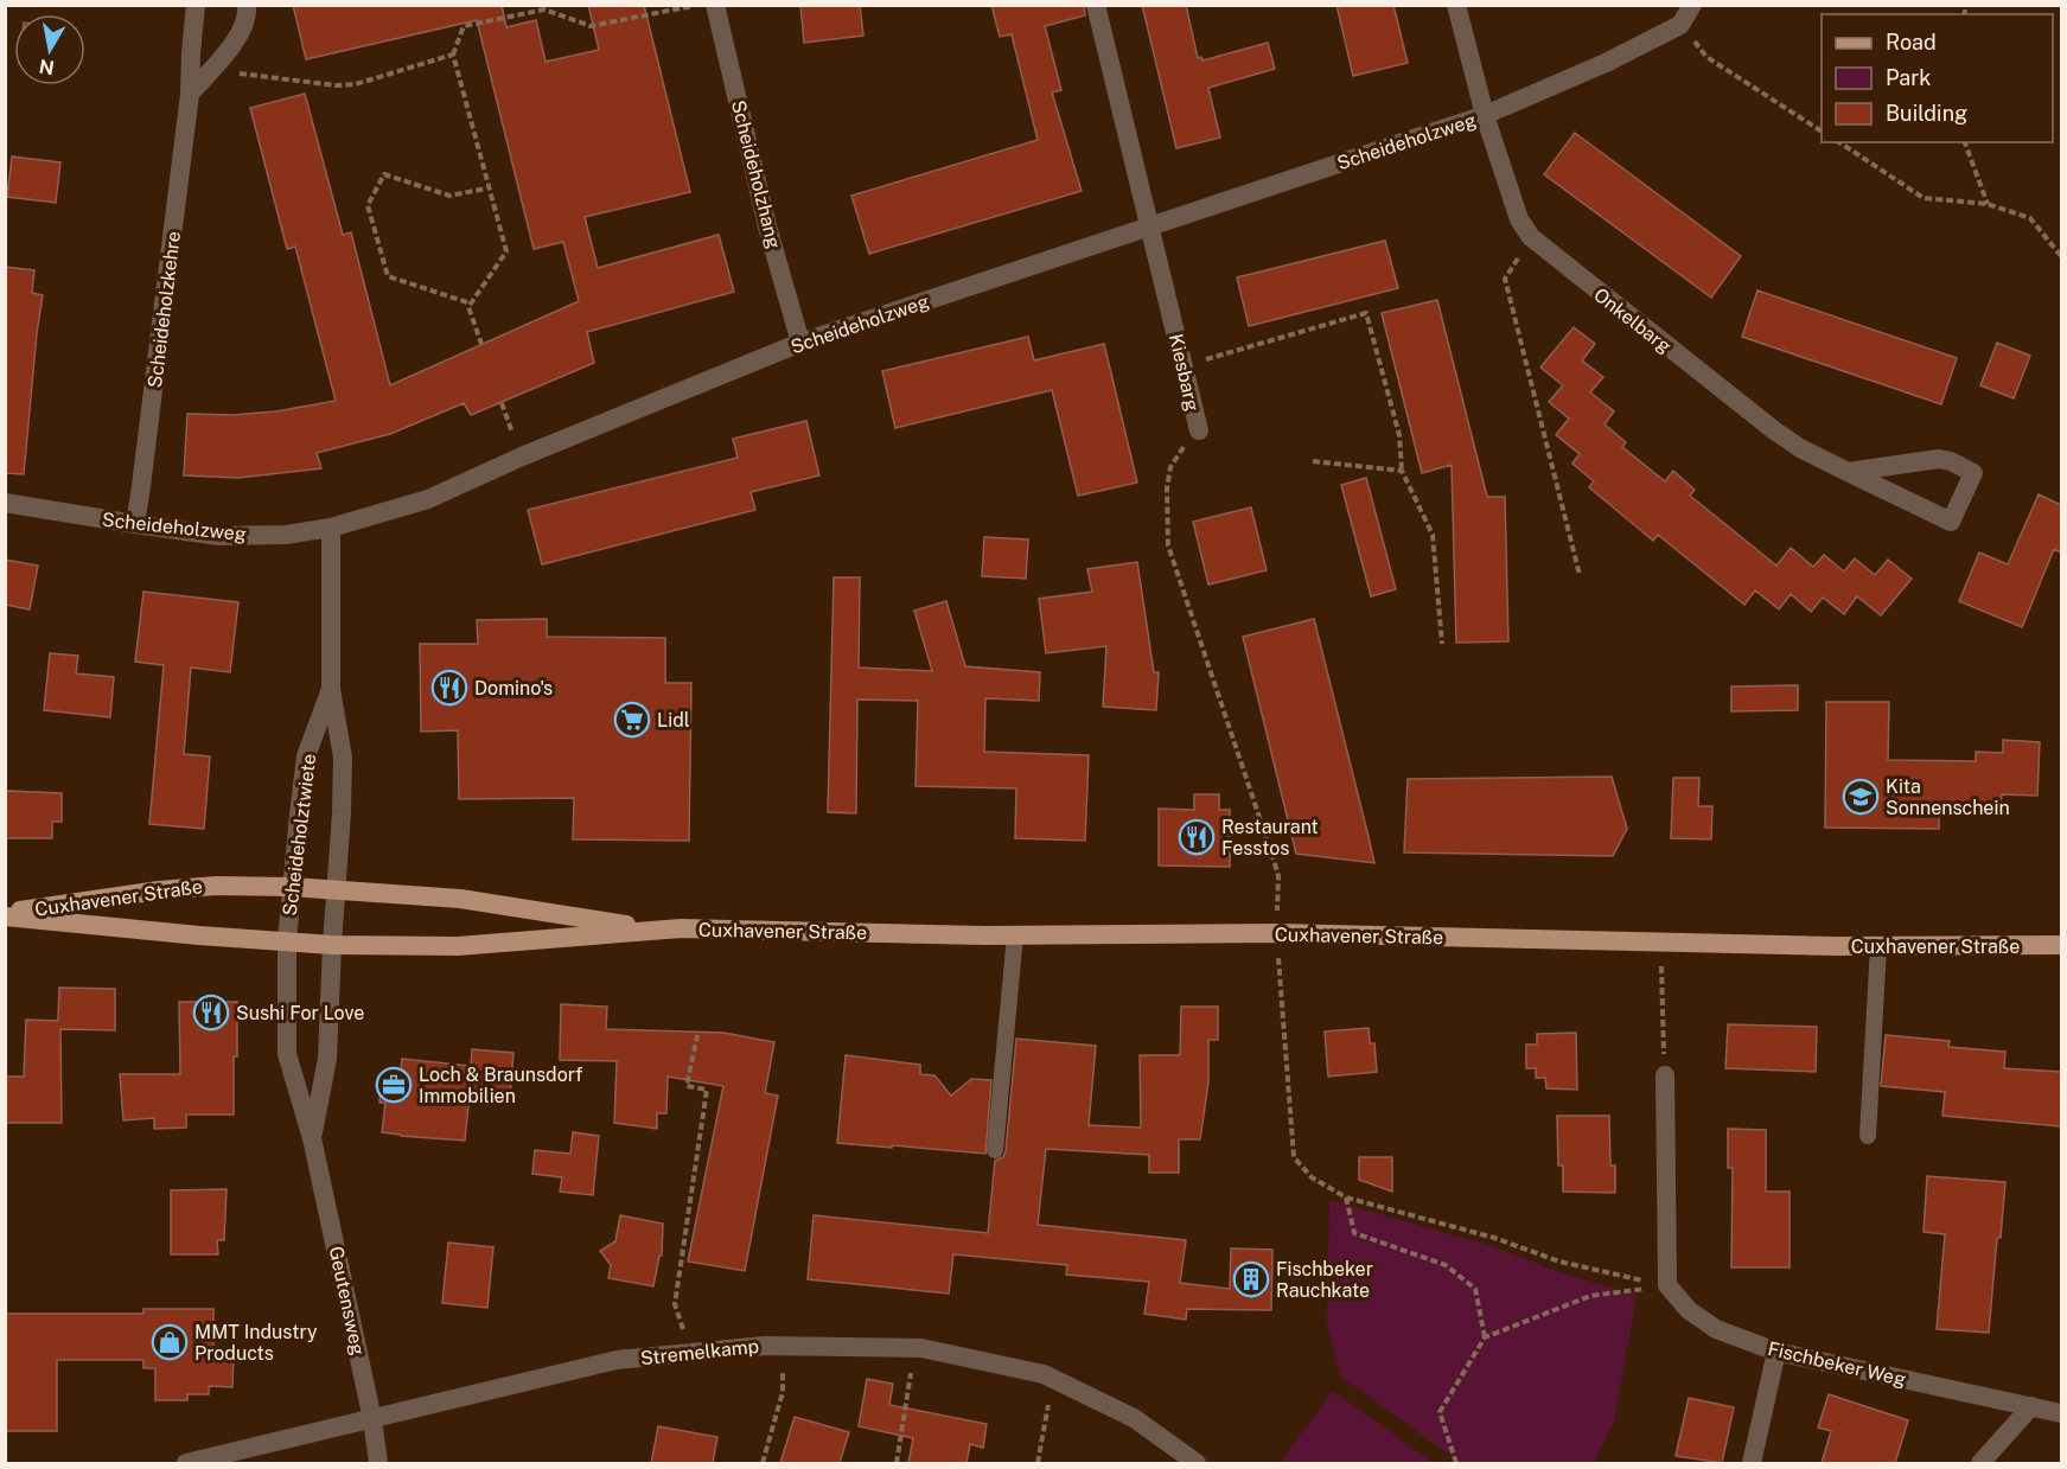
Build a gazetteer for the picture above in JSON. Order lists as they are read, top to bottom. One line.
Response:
{"streets":{"main road":["Cuxhavener Straße"],"street":["Scheideholzweg","Scheideholzhang","Scheideholzkehre","Onkelbarg","Kiesbarg","Scheideholztwiete","Geutensweg","Stremelkamp","Fischbeker Weg"]},"crossings":[["Scheideholzweg","Scheideholzhang"],["Scheideholzweg","Scheideholzkehre"],["Scheideholzweg","Onkelbarg"],["Scheideholzweg","Kiesbarg"],["Scheideholzweg","Scheideholztwiete"],["Kiesbarg","Cuxhavener Straße"],["Kiesbarg","Fischbeker Weg"],["Scheideholztwiete","Cuxhavener Straße"],["Scheideholztwiete","Geutensweg"],["Cuxhavener Straße","Geutensweg"],["Geutensweg","Stremelkamp"]],"places":{"restaurant":["Domino's","Restaurant Fesstos","Sushi For Love"],"supermarket":["Lidl"],"school or university":["Kita Sonnenschein"],"office":["Loch & Braunsdorf Immobilien"],"building":["Fischbeker Rauchkate"],"shop":["MMT Industry Products"]},"legend":["Road","Park","Building"],"north":"bottom"}
